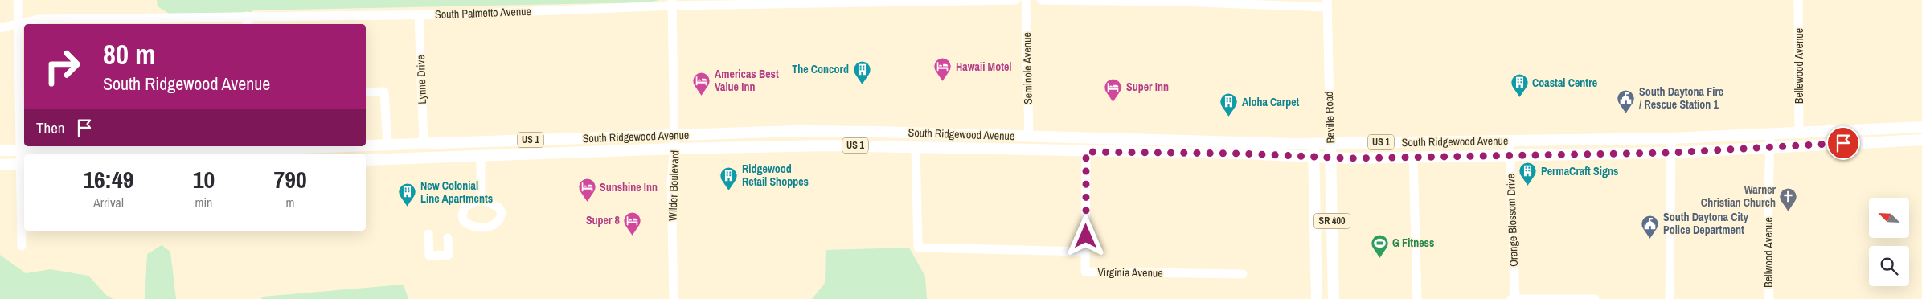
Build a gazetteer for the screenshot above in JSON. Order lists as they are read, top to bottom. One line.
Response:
{"streets":{"main road":["Beville Road","South Ridgewood Avenue","US 1","SR 400"],"street":["South Palmetto Avenue","Bellewood Avenue","Seminole Avenue","Lynne Drive","Wilder Boulevard","Orange Blossom Drive","Bellwood Avenue","Virginia Avenue"]},"crossings":[["South Palmetto Avenue","Lynne Drive"],["South Palmetto Avenue","Wilder Boulevard"],["Bellewood Avenue","South Ridgewood Avenue"],["Seminole Avenue","South Ridgewood Avenue"],["Lynne Drive","South Ridgewood Avenue"],["Beville Road","South Ridgewood Avenue"],["South Ridgewood Avenue","Wilder Boulevard"],["South Ridgewood Avenue","Orange Blossom Drive"],["South Ridgewood Avenue","Bellwood Avenue"]],"places":{"hotel":["Hawaii Motel","Americas Best Value Inn","Super Inn","Sunshine Inn","Super 8"],"building":["The Concord","Coastal Centre","Aloha Carpet","PermaCraft Signs","Ridgewood Retail Shoppes","New Colonial Line Apartments"],"public building":["South Daytona Fire / Rescue Station 1","South Daytona City Police Department"],"church":["Warner Christian Church"],"sports":["G Fitness"]},"north":"top left","page":{"turn":["80 m","South Ridgewood Avenue"],"then":"Then","eta":["16:49","Arrival","10","min","790","m"]}}
